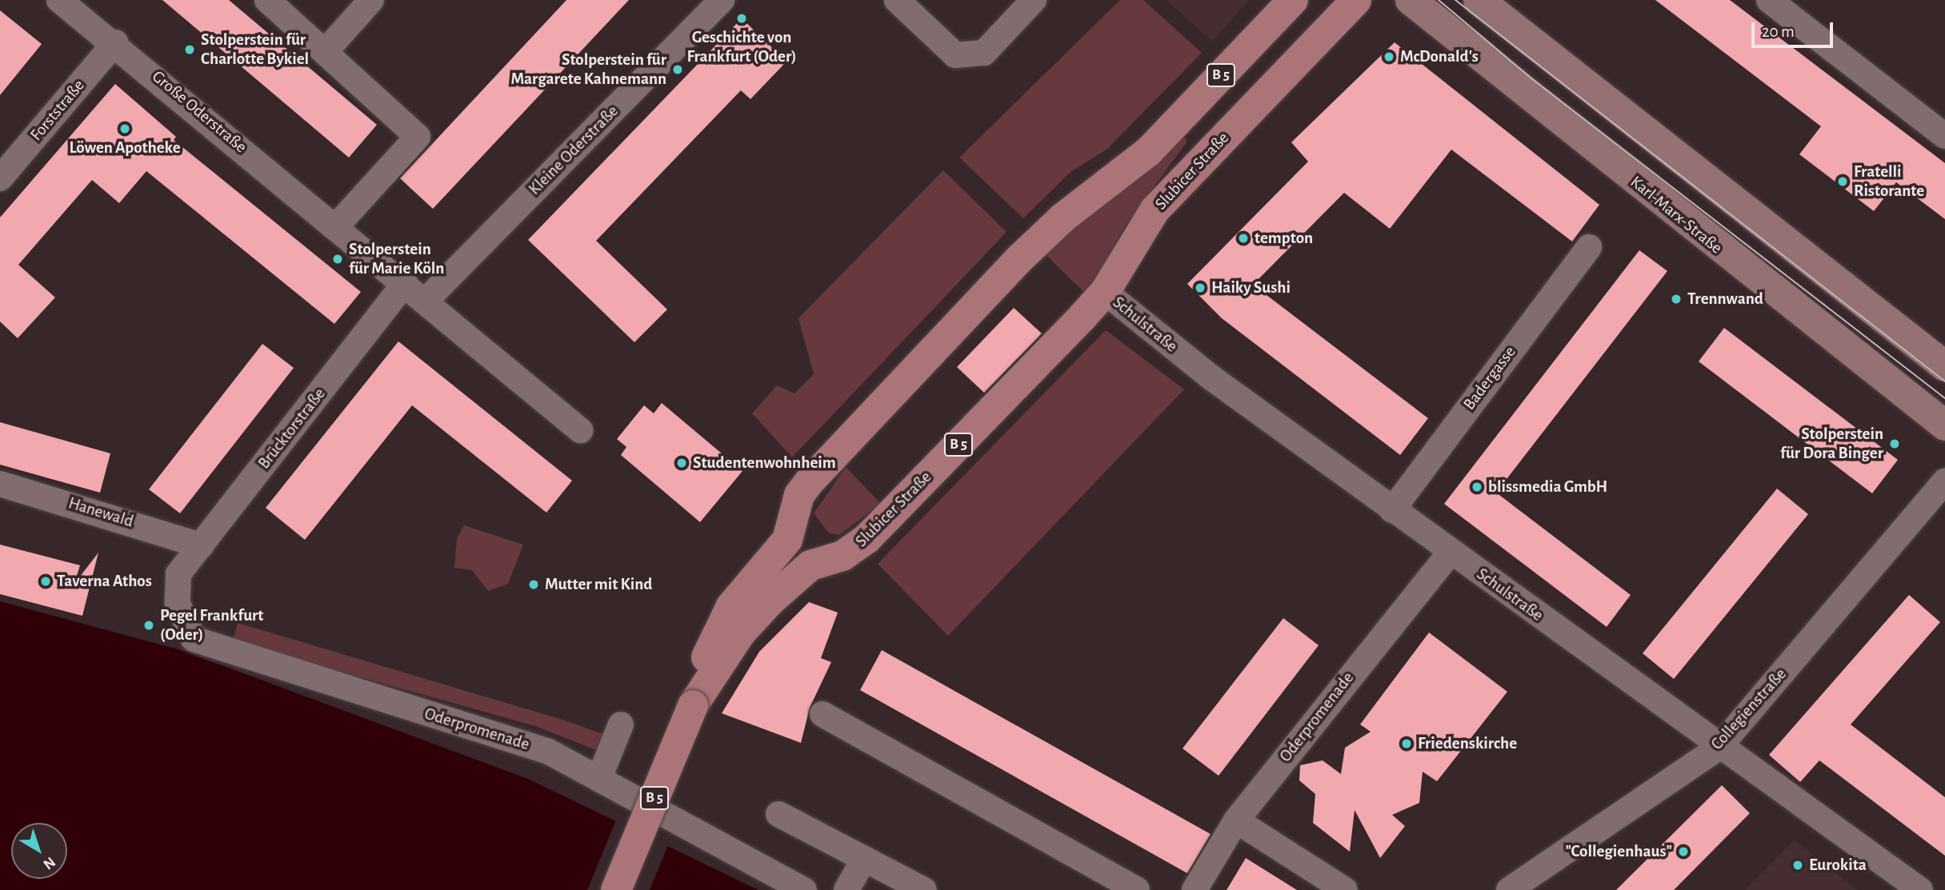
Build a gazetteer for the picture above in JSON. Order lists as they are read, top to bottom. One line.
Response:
{"streets":{"main road":["B 5","Slubicer Straße"],"street":["Forststraße","Große Oderstraße","Kleine Oderstraße","Karl-Marx-Straße","Schulstraße","Badergasse","Brücktorstraße","Hanewald","Collegienstraße","Oderpromenade"]},"crossings":[["B 5","Slubicer Straße"],["Forststraße","Große Oderstraße"],["Große Oderstraße","Kleine Oderstraße"],["Große Oderstraße","Brücktorstraße"],["Slubicer Straße","Schulstraße"],["Schulstraße","Badergasse"],["Schulstraße","Collegienstraße"],["Schulstraße","Oderpromenade"],["Brücktorstraße","Hanewald"],["Brücktorstraße","Oderpromenade"]],"places":["Geschichte von Frankfurt (Oder)","Stolperstein für Charlotte Bykiel","McDonald's","Stolperstein für Margarete Kahnemann","Löwen Apotheke","Fratelli Ristorante","tempton","Stolperstein für Marie Köln","Haiky Sushi","Trennwand","Stolperstein für Dora Binger","Studentenwohnheim","blissmedia GmbH","Taverna Athos","Mutter mit Kind","Pegel Frankfurt (Oder)","Friedenskirche","\"Collegienhaus\"","Eurokita"],"scale_bar":"20 m","north":"bottom right"}
